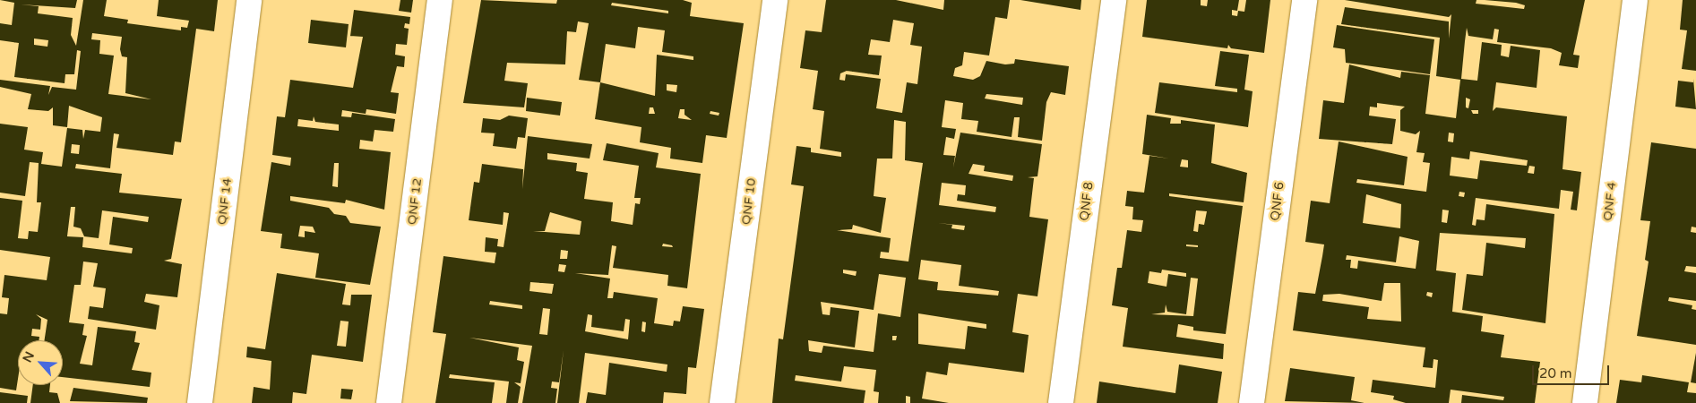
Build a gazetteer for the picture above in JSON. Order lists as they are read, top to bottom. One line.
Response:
{"streets":{"street":["QNF 14","QNF 12","QNF 10","QNF 8","QNF 6","QNF 4"]},"scale_bar":"20 m","north":"top left"}
